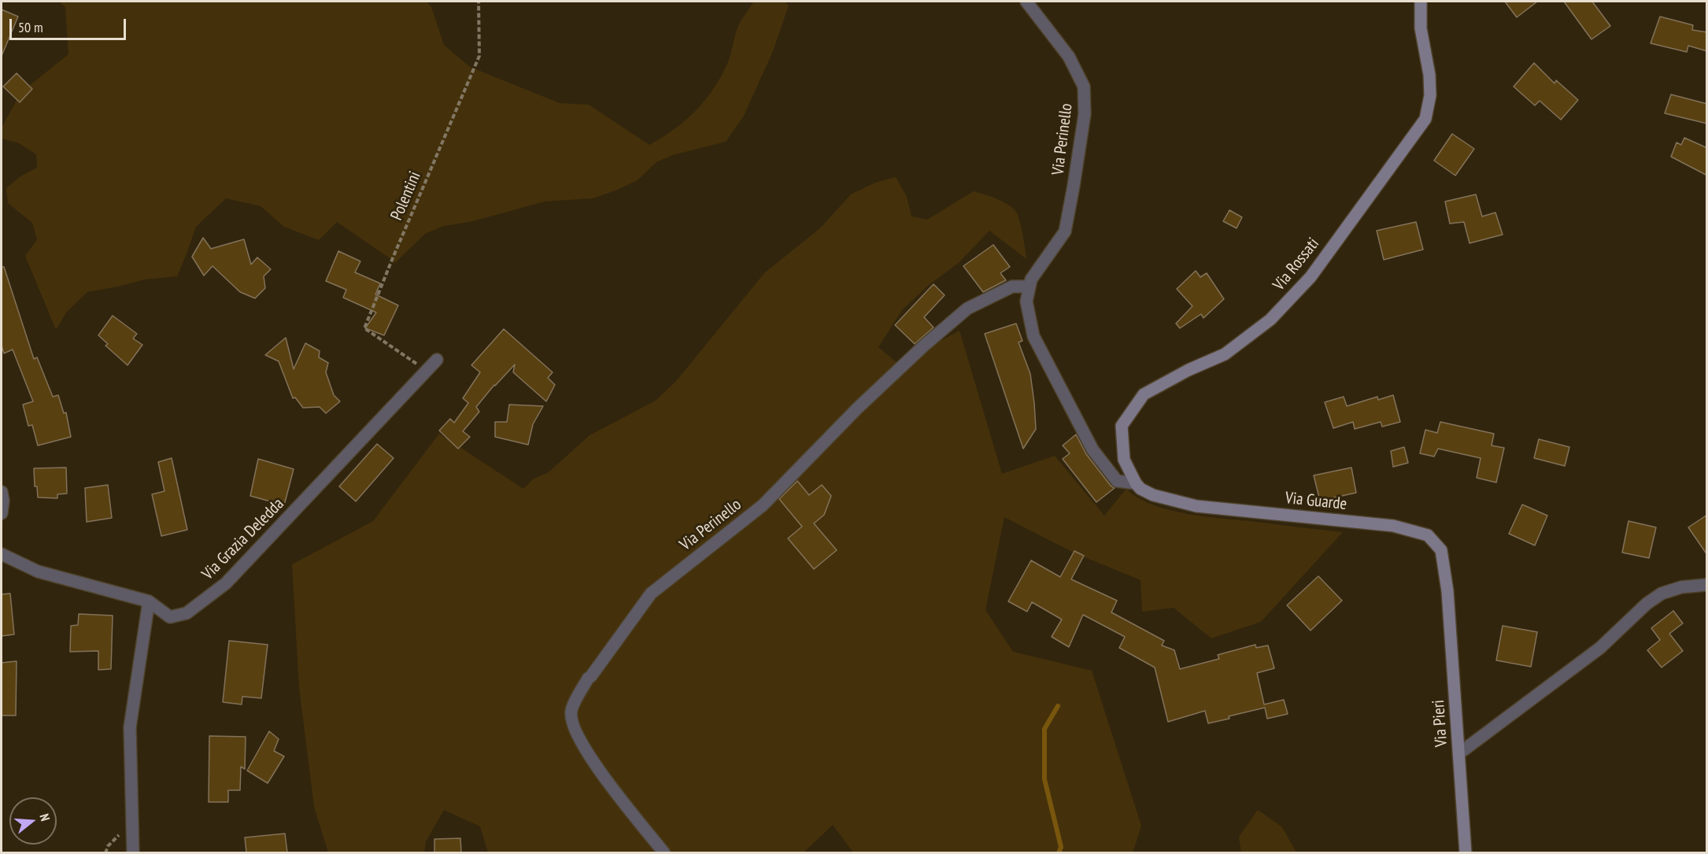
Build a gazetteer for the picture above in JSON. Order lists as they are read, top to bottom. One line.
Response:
{"streets":{"street":["Via Perinello","Via Rossati","Via Guarde","Via Grazia Deledda","Via Pieri"],"path":["Polentini"]},"crossings":[["Via Perinello","Via Rossati"],["Via Perinello","Via Guarde"],["Polentini","Via Grazia Deledda"],["Via Rossati","Via Guarde"],["Via Guarde","Via Pieri"]],"scale_bar":"50 m","north":"right"}
